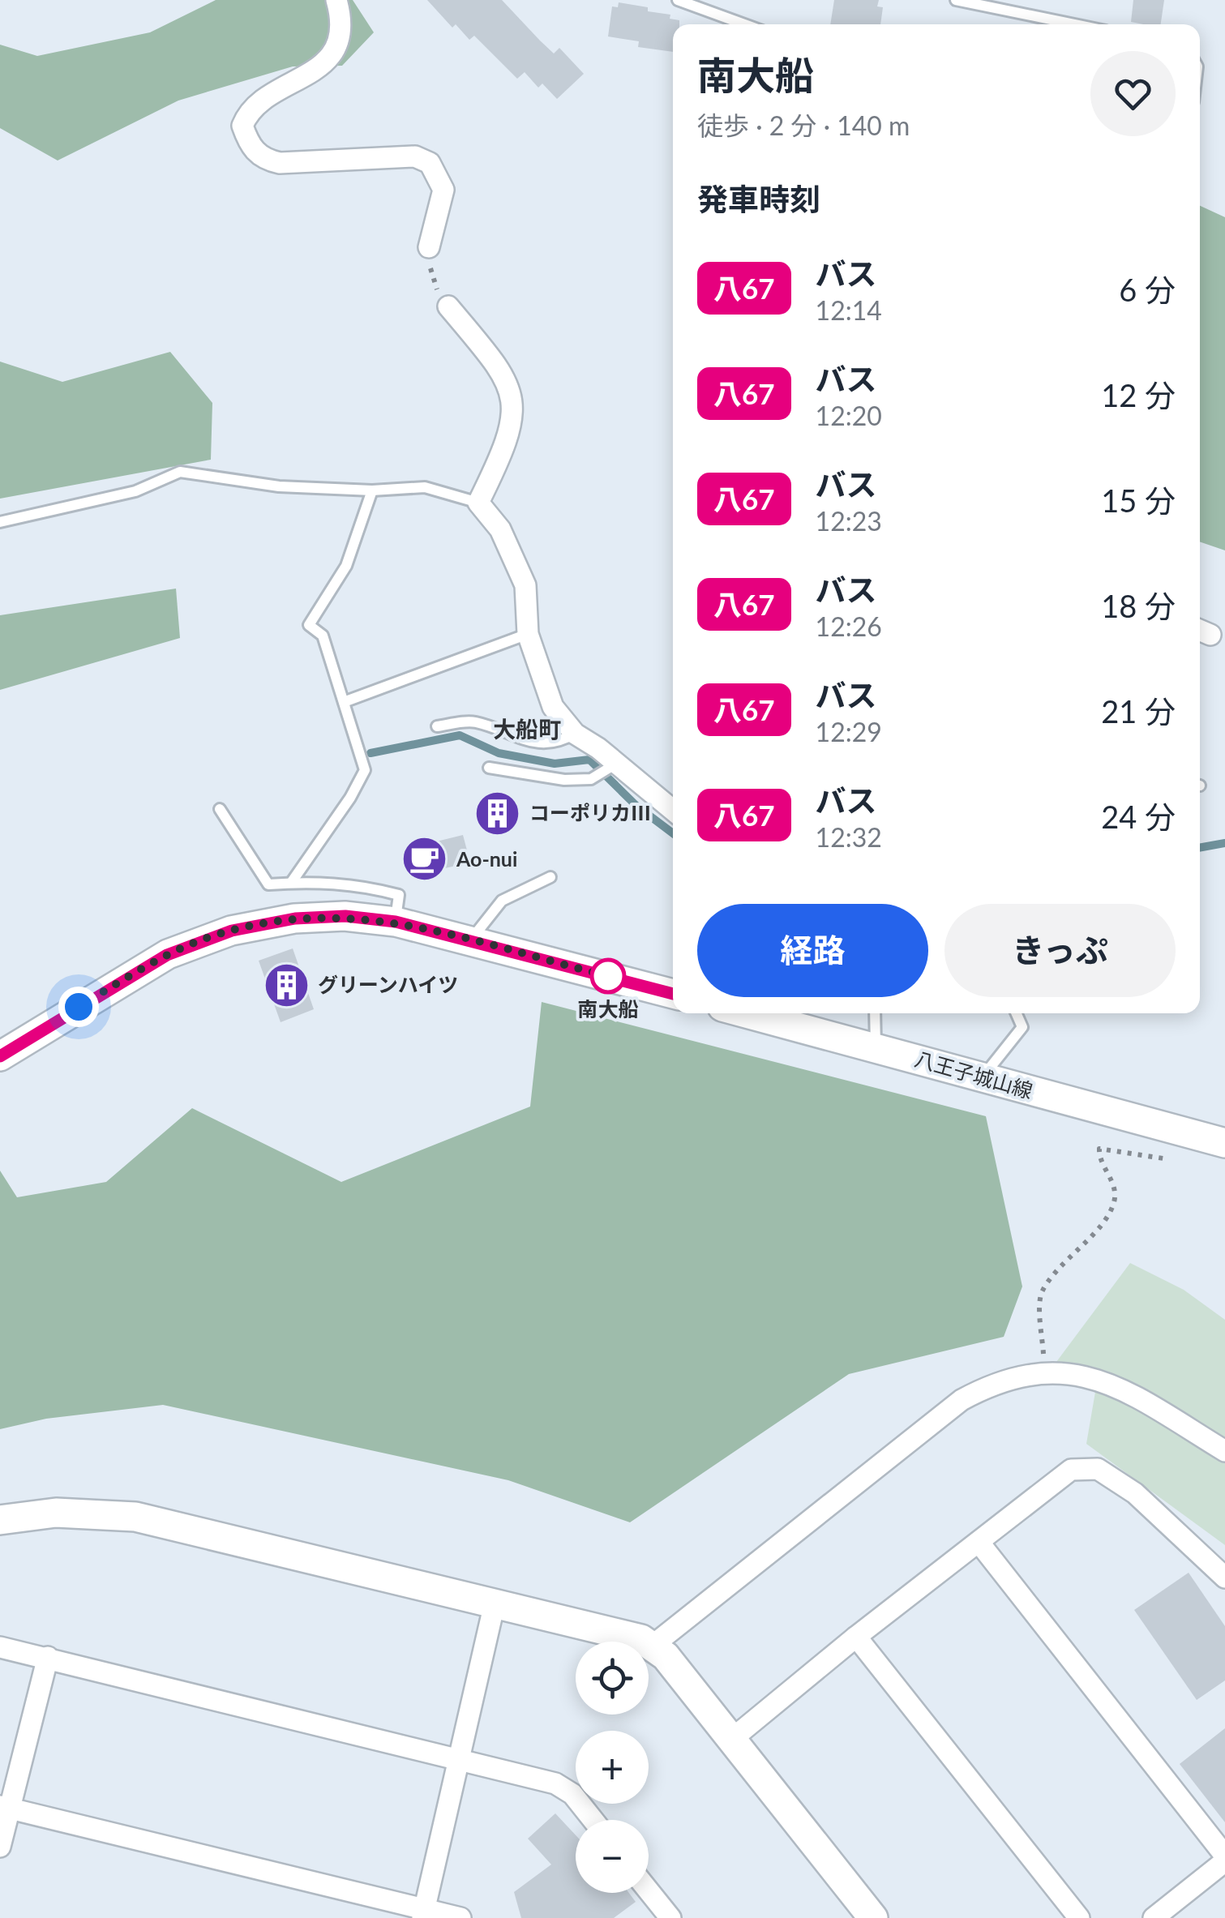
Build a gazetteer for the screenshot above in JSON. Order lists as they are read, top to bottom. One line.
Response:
{"streets":{"main road":["八王子城山線"]},"districts":["大船町"],"places":{"building":["コーポリカⅢ","グリーンハイツ"],"cafe":["Ao-nui"],"other":["南大船"]},"lines":["bus line 八67"],"page":{"heading":[["南大船","徒歩 · 2 分 · 140 m"],"発車時刻"],"list":[{"mark":"八67","name":"バス","note":"12:14","value":"6 分"},{"mark":"八67","name":"バス","note":"12:20","value":"12 分"},{"mark":"八67","name":"バス","note":"12:23","value":"15 分"},{"mark":"八67","name":"バス","note":"12:26","value":"18 分"},{"mark":"八67","name":"バス","note":"12:29","value":"21 分"},{"mark":"八67","name":"バス","note":"12:32","value":"24 分"}],"buttons":["経路","きっぷ"],"map_buttons":["+","−"]}}
